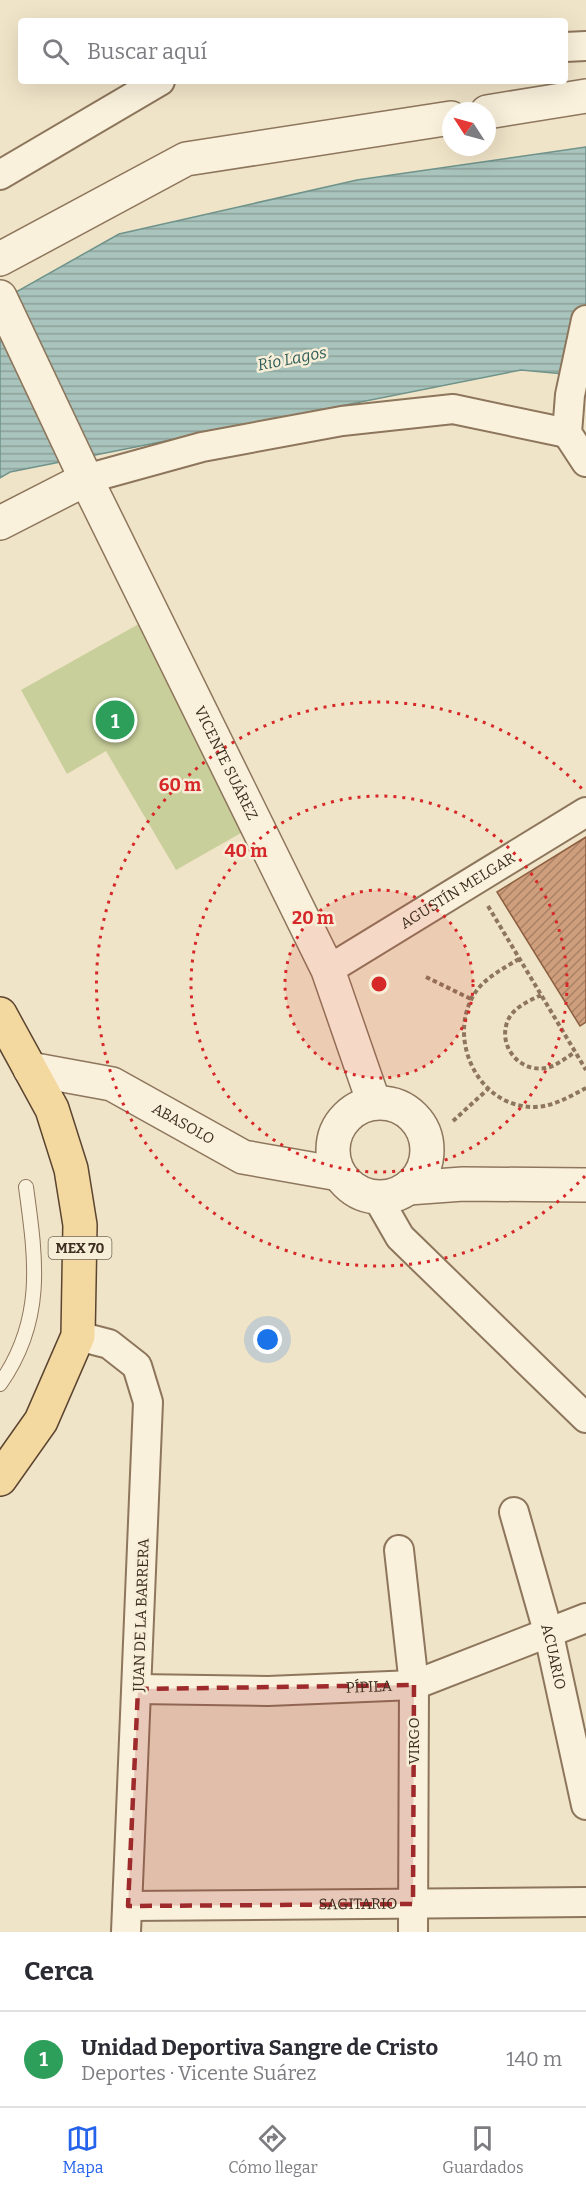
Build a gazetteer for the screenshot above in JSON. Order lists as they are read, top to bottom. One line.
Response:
{"streets":{"main road":["MEX 70"],"street":["VICENTE SUÁREZ","AGUSTÍN MELGAR","ABASOLO","JUAN DE LA BARRERA","ACUARIO","PÍPILA","VIRGO","SAGITARIO"]},"crossings":[["VICENTE SUÁREZ","AGUSTÍN MELGAR"],["VICENTE SUÁREZ","ABASOLO"],["ABASOLO","MEX 70"],["MEX 70","JUAN DE LA BARRERA"],["JUAN DE LA BARRERA","PÍPILA"],["JUAN DE LA BARRERA","SAGITARIO"],["ACUARIO","PÍPILA"],["PÍPILA","VIRGO"],["VIRGO","SAGITARIO"]],"water":["Río Lagos"],"north":"top left","page":{"search":"Buscar aquí","pins":"1","heading":"Cerca","list":[{"mark":"1","name":"Unidad Deportiva Sangre de Cristo","note":"Deportes · Vicente Suárez","value":"140 m"}],"nav":["Mapa","Cómo llegar","Guardados"]},"rings":["60 m","40 m","20 m"]}
